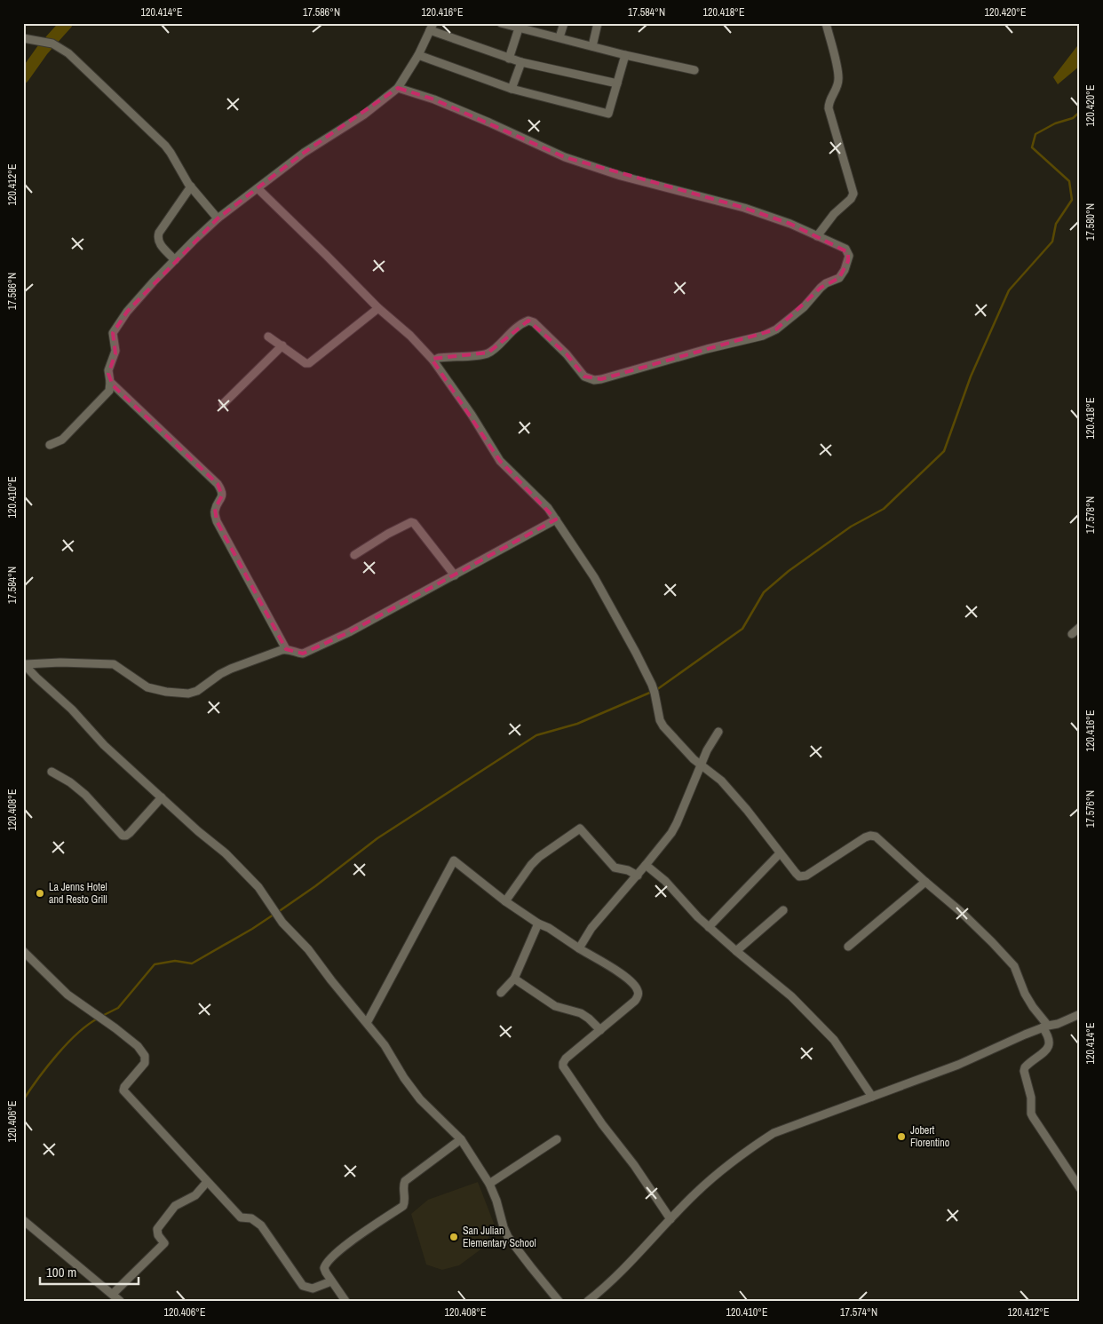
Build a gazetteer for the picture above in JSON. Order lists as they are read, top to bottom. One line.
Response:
{"places":["La Jenns Hotel and Resto Grill","Jobert Florentino","San Julian Elementary School"],"scale_bar":"100 m","coordinates":["120.414°E","17.586°N","120.416°E","17.584°N","120.418°E","120.420°E","120.412°E","17.580°N","120.410°E","17.578°N","17.576°N","120.408°E","120.406°E","17.574°N"]}
